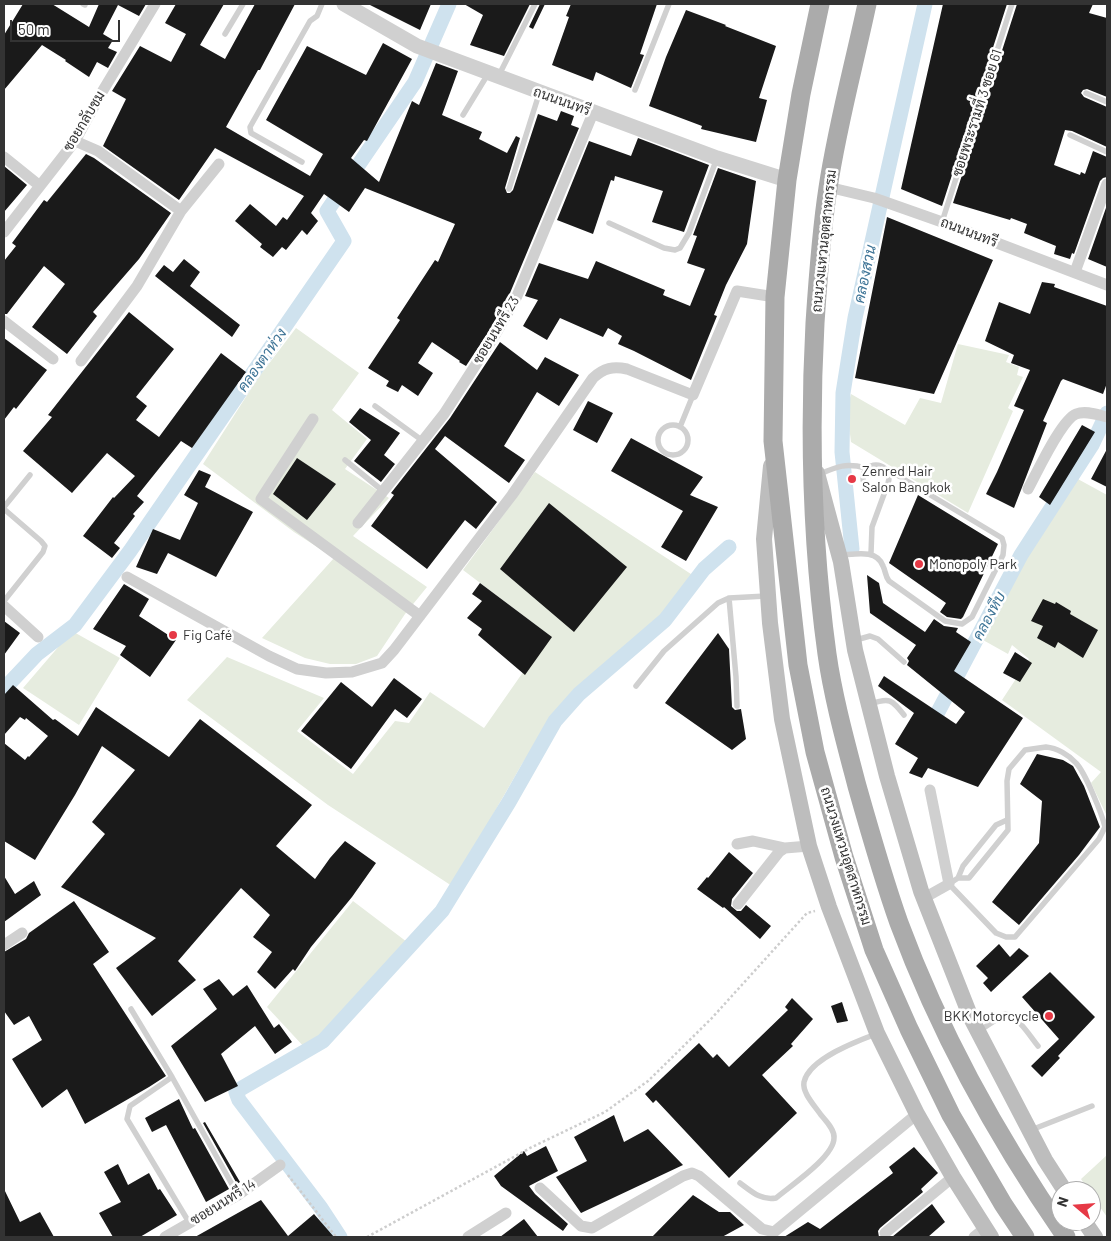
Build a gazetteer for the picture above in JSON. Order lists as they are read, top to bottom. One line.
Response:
{"streets":{"main road":["ถนนวงแหวนอุตสาหกรรม"],"street":["ถนนนนทรี","ซอยกลับชม","ซอยนนทรี 23","ซอยนนทรี 14"],"lane":["ซอยพระรามที่ 3 ซอย 61"]},"crossings":[["ถนนนนทรี","ซอยพระรามที่ 3 ซอย 61"],["ถนนนนทรี","ถนนวงแหวนอุตสาหกรรม"],["ถนนนนทรี","ซอยนนทรี 23"]],"water":["คลองสวน","คลองตาห่วง","คลองหีบ"],"places":["Zenred Hair Salon Bangkok","Monopoly Park","Fig Café","BKK Motorcycle"],"scale_bar":"50 m","north":"left"}
